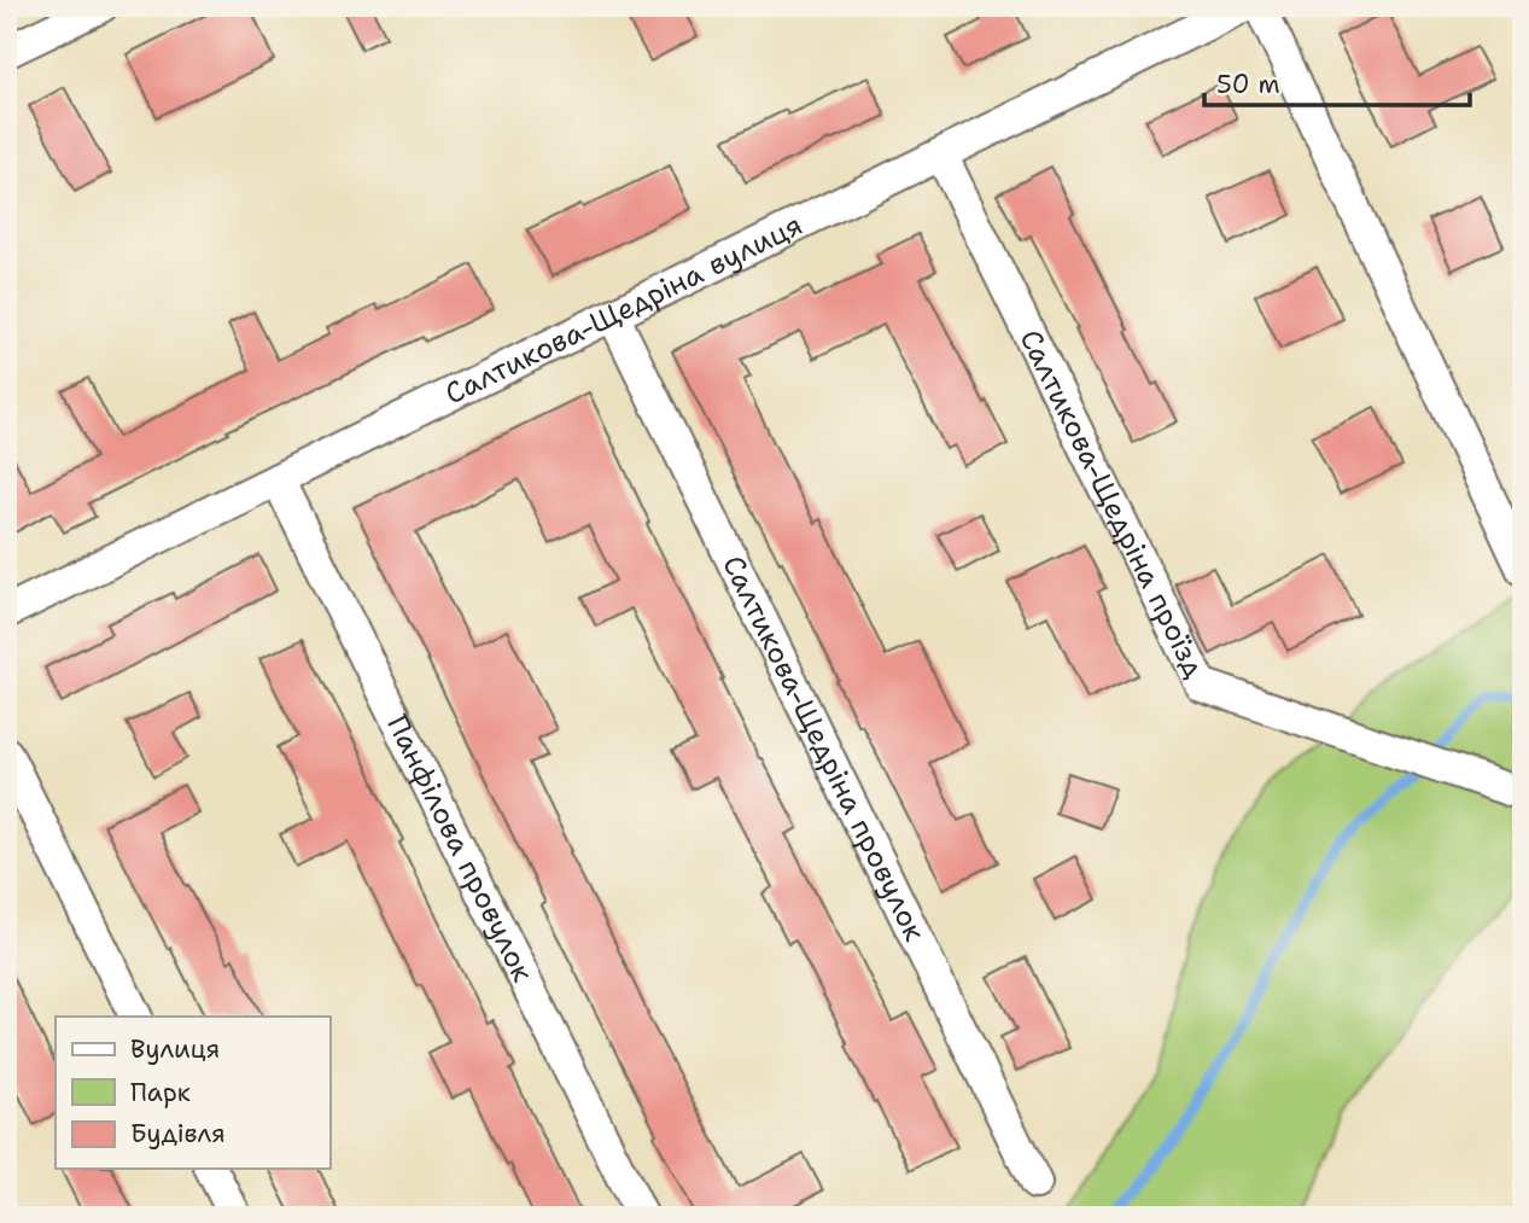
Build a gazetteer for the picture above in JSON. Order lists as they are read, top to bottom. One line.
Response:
{"streets":{"street":["Салтикова-Щедріна вулиця","Салтикова-Щедріна проїзд","Салтикова-Щедріна провулок","Панфілова провулок"]},"crossings":[["Салтикова-Щедріна вулиця","Салтикова-Щедріна проїзд"],["Салтикова-Щедріна вулиця","Салтикова-Щедріна провулок"],["Салтикова-Щедріна вулиця","Панфілова провулок"]],"legend":["Вулиця","Парк","Будівля"],"scale_bar":"50 m"}
